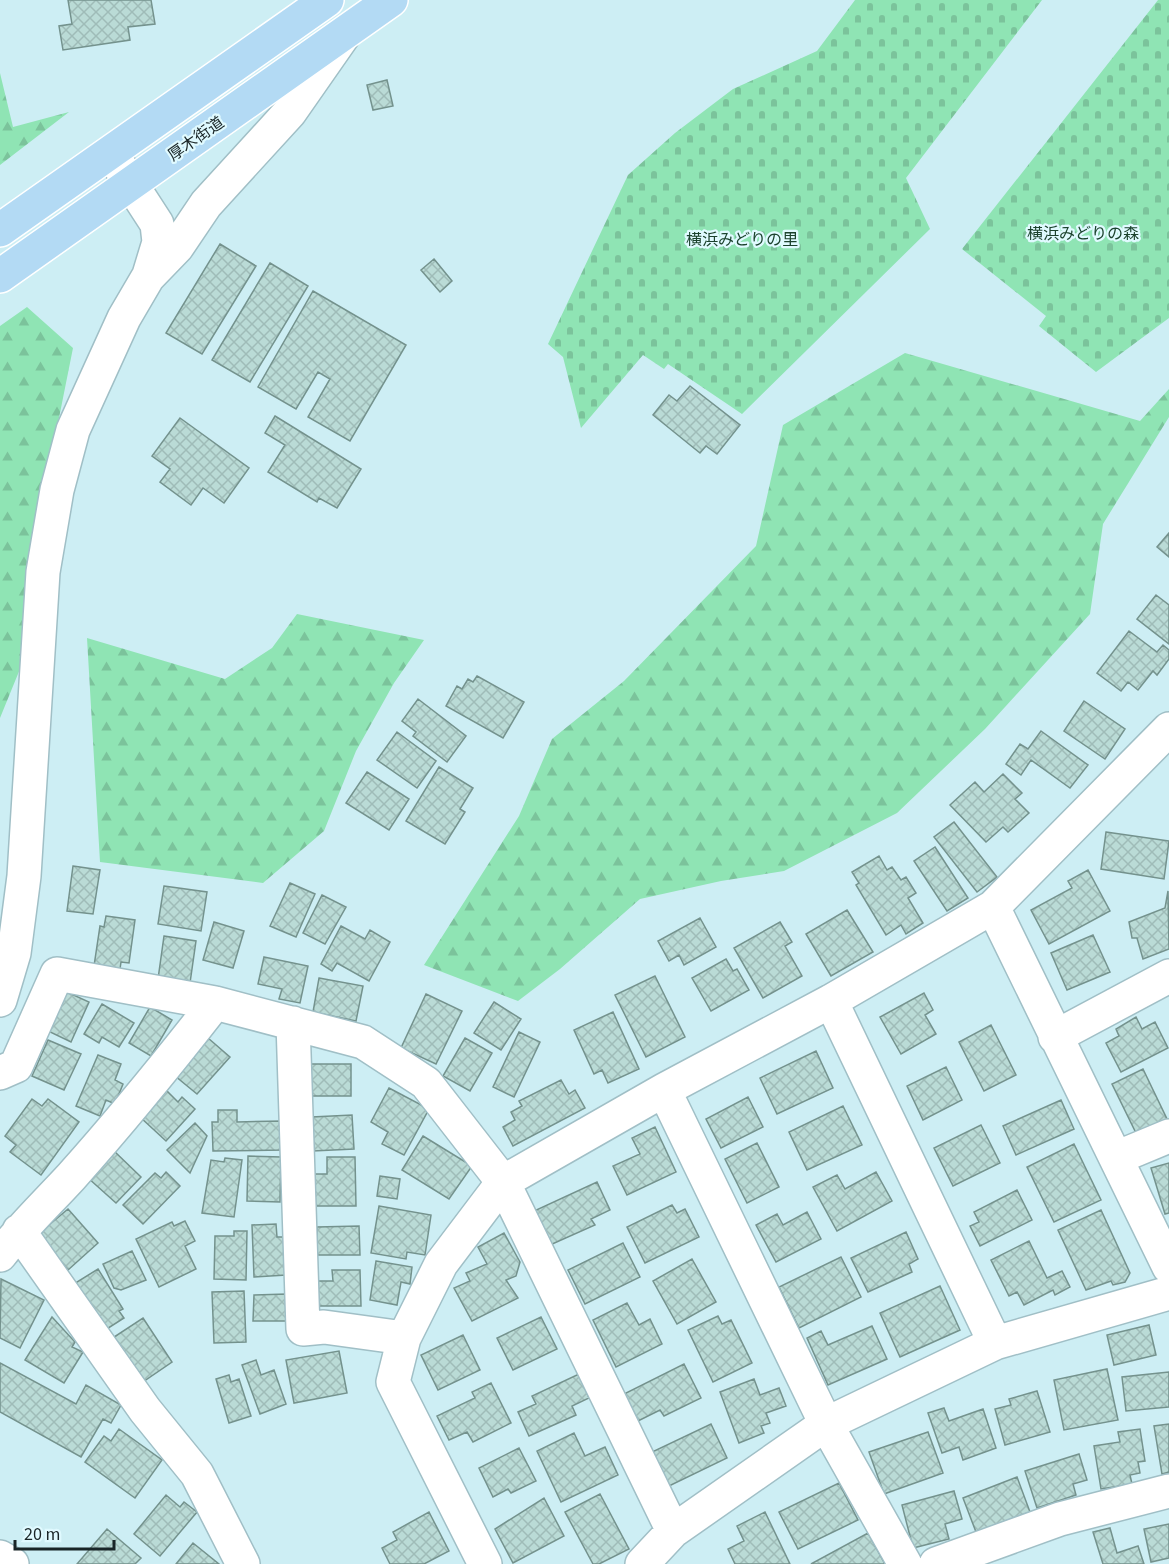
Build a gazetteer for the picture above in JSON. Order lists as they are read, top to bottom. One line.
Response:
{"streets":{"highway":["厚木街道"]},"parks":["横浜みどりの森","横浜みどりの里"],"scale_bar":"20 m"}
